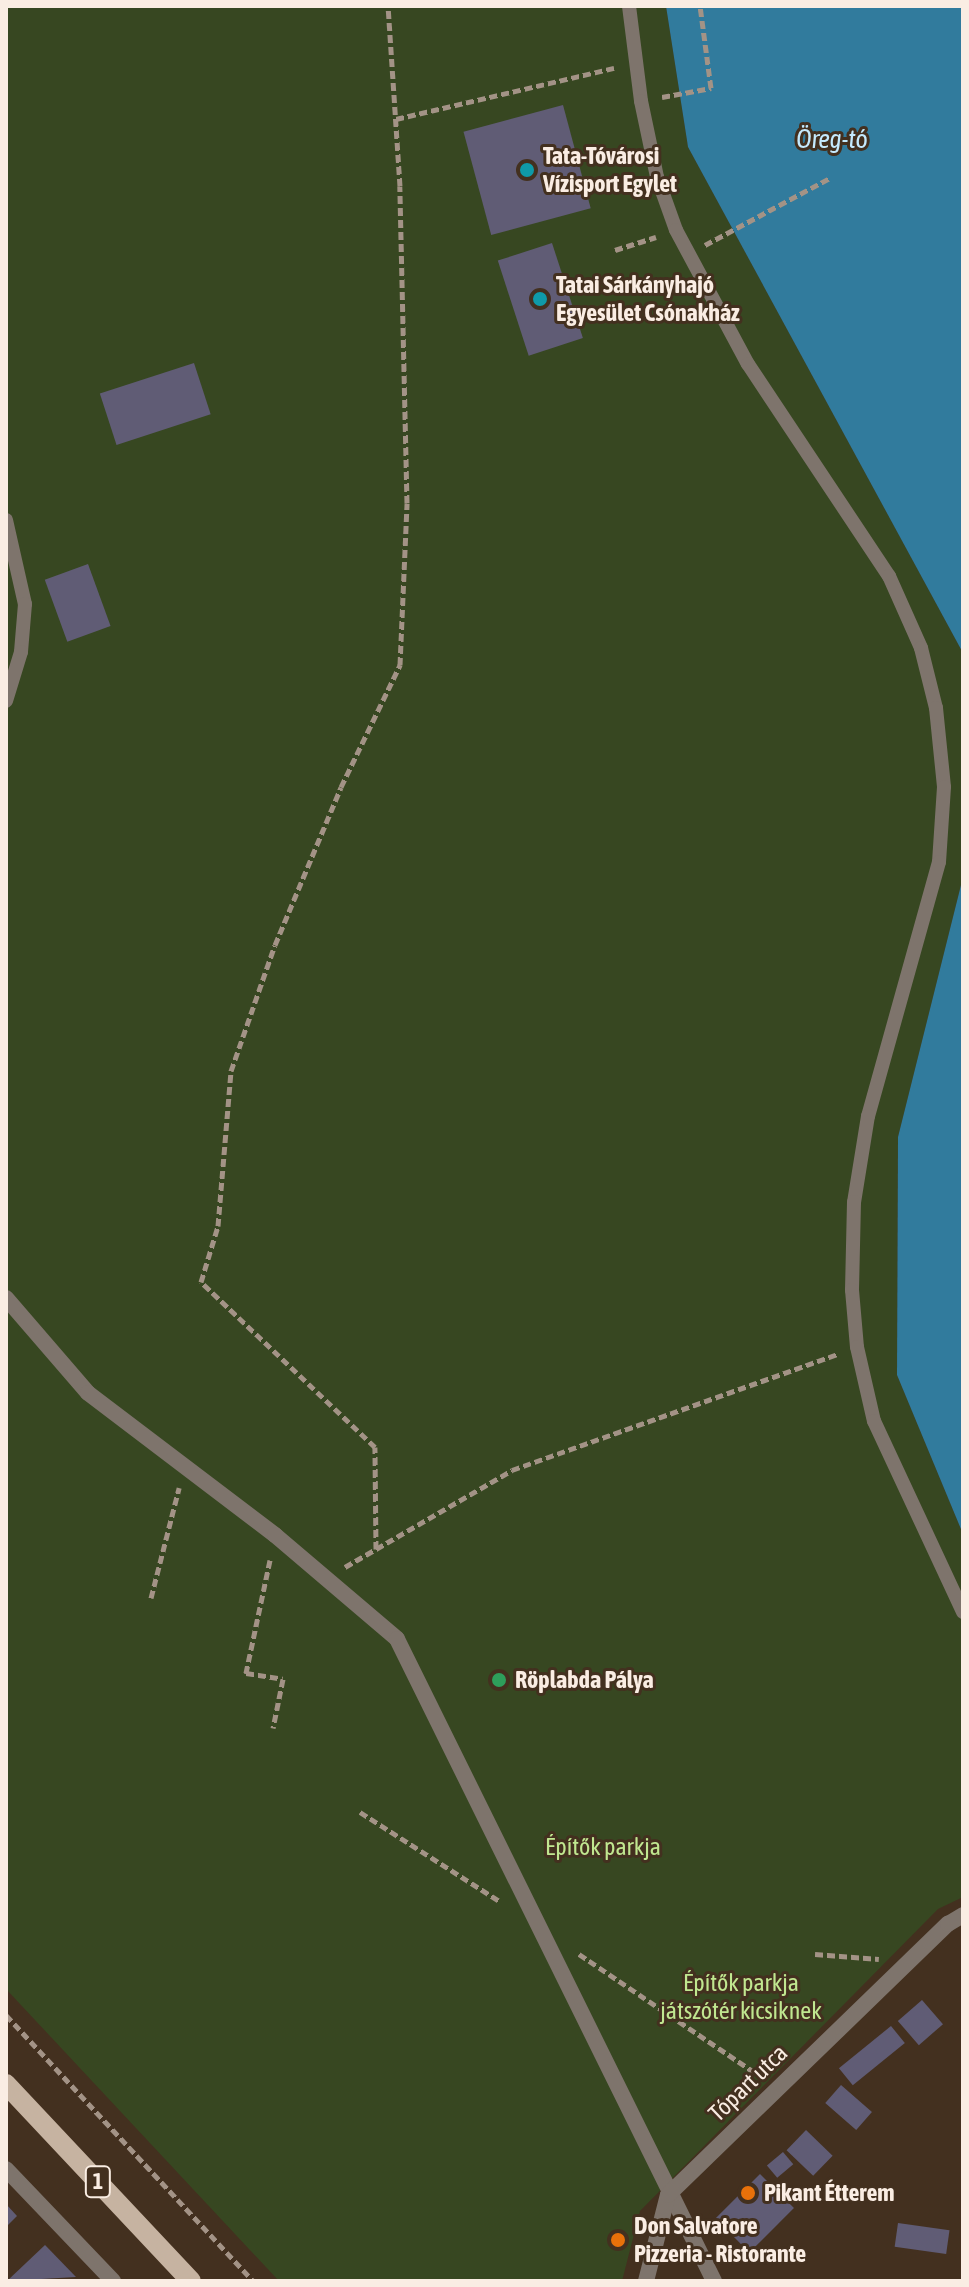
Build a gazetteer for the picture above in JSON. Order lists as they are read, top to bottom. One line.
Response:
{"streets":{"main road":["1"],"street":["Tópart utca"]},"water":["Öreg-tó"],"parks":["Építők parkja","Építők parkja játszótér kicsiknek"],"places":["Tata-Tóvárosi Vízisport Egylet","Tatai Sárkányhajó Egyesület Csónakház","Röplabda Pálya","Pikant Étterem","Don Salvatore Pizzeria - Ristorante"]}
